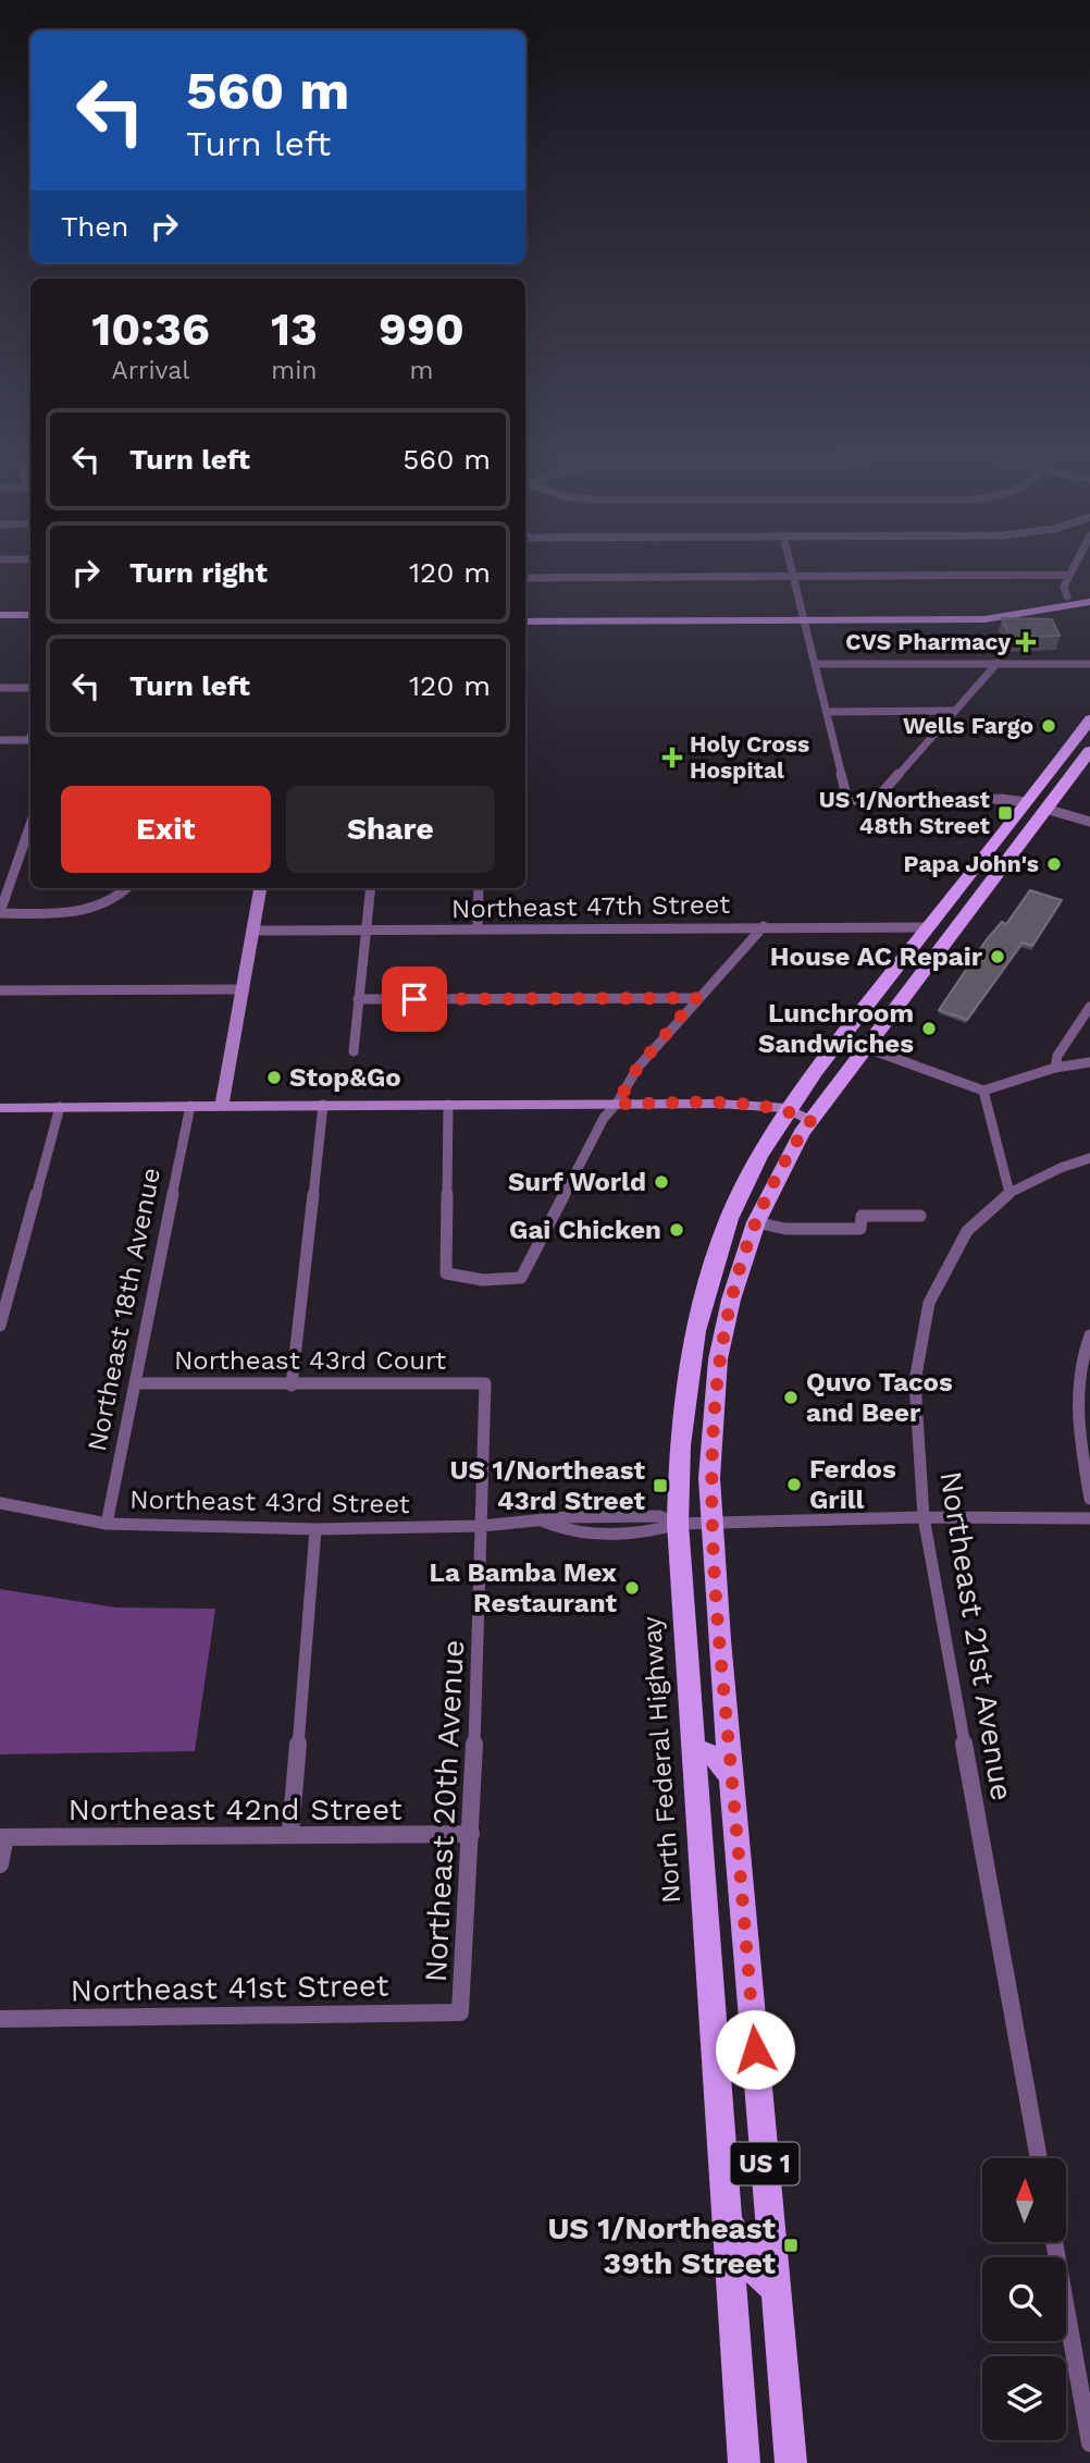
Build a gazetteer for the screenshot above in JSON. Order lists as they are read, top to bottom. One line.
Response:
{"streets":{"main road":["North Federal Highway","US 1"],"street":["Northeast 47th Street","Northeast 18th Avenue","Northeast 43rd Court","Northeast 43rd Street","Northeast 21st Avenue","Northeast 42nd Street","Northeast 20th Avenue","Northeast 41st Street"]},"crossings":[["Northeast 47th Street","North Federal Highway"],["Northeast 18th Avenue","Northeast 43rd Court"],["Northeast 18th Avenue","Northeast 43rd Street"],["Northeast 43rd Court","Northeast 20th Avenue"],["Northeast 43rd Street","Northeast 21st Avenue"],["Northeast 43rd Street","North Federal Highway"],["Northeast 43rd Street","Northeast 20th Avenue"],["Northeast 43rd Street","US 1"],["Northeast 42nd Street","Northeast 20th Avenue"],["Northeast 20th Avenue","Northeast 41st Street"]],"places":{"health":["CVS Pharmacy","Holy Cross Hospital"],"other":["Wells Fargo","Papa John's","House AC Repair","Lunchroom Sandwiches","Stop&Go","Surf World","Gai Chicken","Quvo Tacos and Beer","Ferdos Grill","La Bamba Mex Restaurant"],"transit":["US 1/Northeast 48th Street","US 1/Northeast 43rd Street","US 1/Northeast 39th Street"]},"north":"top","page":{"turn":["560 m","Turn left"],"then":"Then","eta":["10:36","Arrival","13","min","990","m"],"list":[{"name":"Turn left","value":"560 m"},{"name":"Turn right","value":"120 m"},{"name":"Turn left","value":"120 m"}],"buttons":["Exit","Share"]}}
